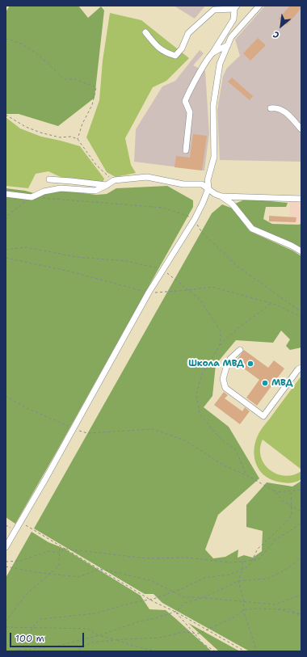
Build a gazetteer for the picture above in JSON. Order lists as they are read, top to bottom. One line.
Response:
{"places":["Школа МВД","МВД"],"scale_bar":"100 m","north":"bottom left"}
